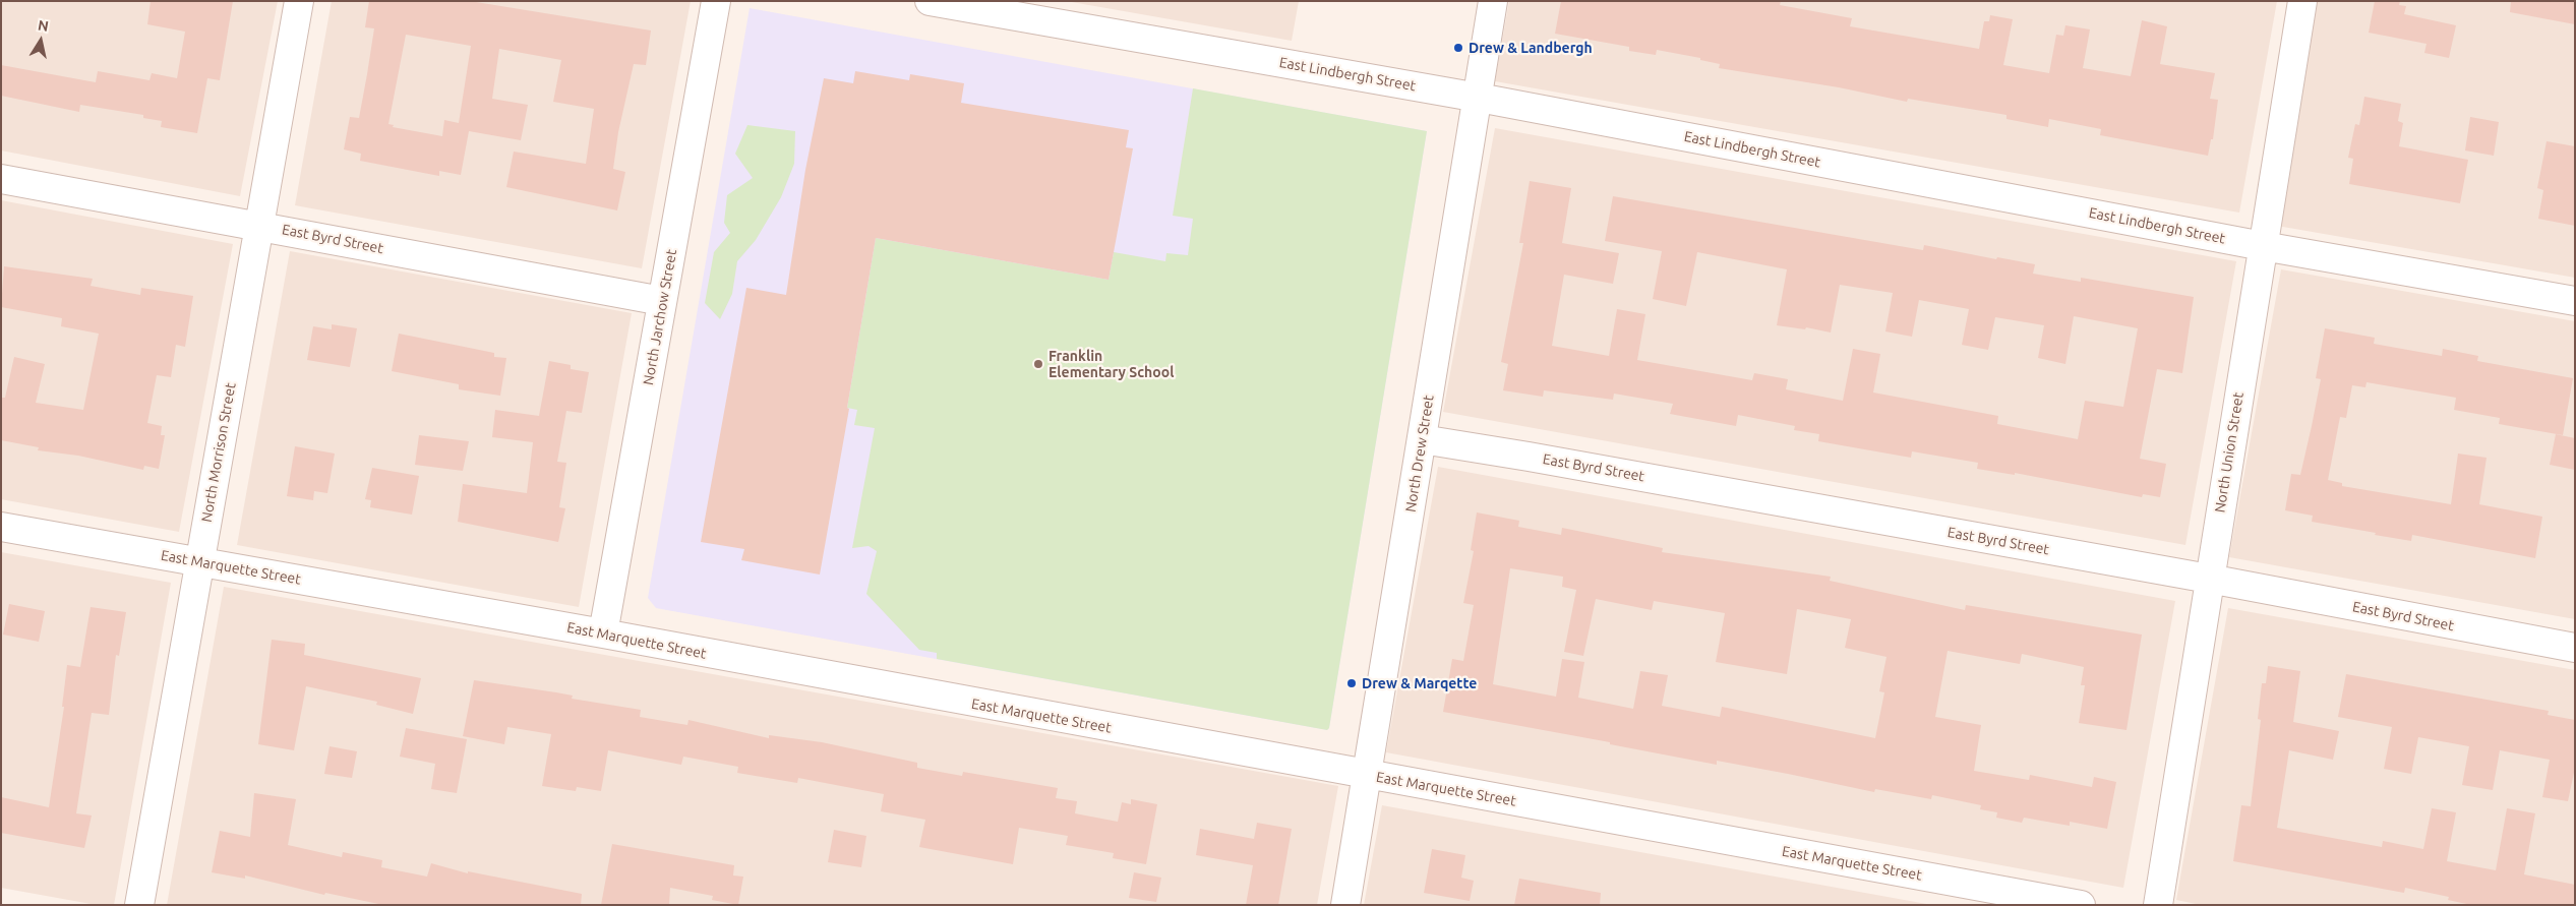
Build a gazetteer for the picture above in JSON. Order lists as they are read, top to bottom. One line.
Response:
{"streets":{"street":["East Lindbergh Street","East Byrd Street","North Jarchow Street","North Morrison Street","North Union Street","North Drew Street","East Marquette Street"]},"crossings":[["East Lindbergh Street","North Union Street"],["East Lindbergh Street","North Drew Street"],["East Byrd Street","North Jarchow Street"],["East Byrd Street","North Morrison Street"],["East Byrd Street","North Union Street"],["East Byrd Street","North Drew Street"],["North Jarchow Street","East Marquette Street"],["North Morrison Street","East Marquette Street"],["North Drew Street","East Marquette Street"]],"places":["Drew & Landbergh","Franklin Elementary School","Drew & Marqette"],"north":"top"}
